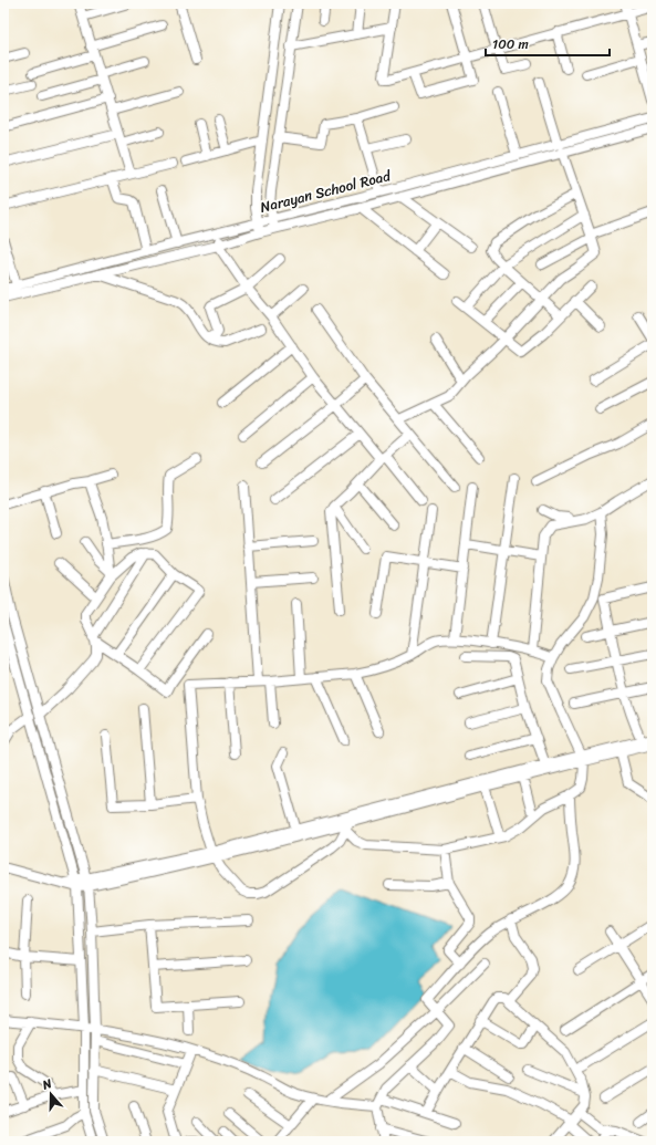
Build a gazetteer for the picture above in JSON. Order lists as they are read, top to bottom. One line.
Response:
{"streets":{"street":["Narayan School Road"]},"scale_bar":"100 m","north":"top"}
